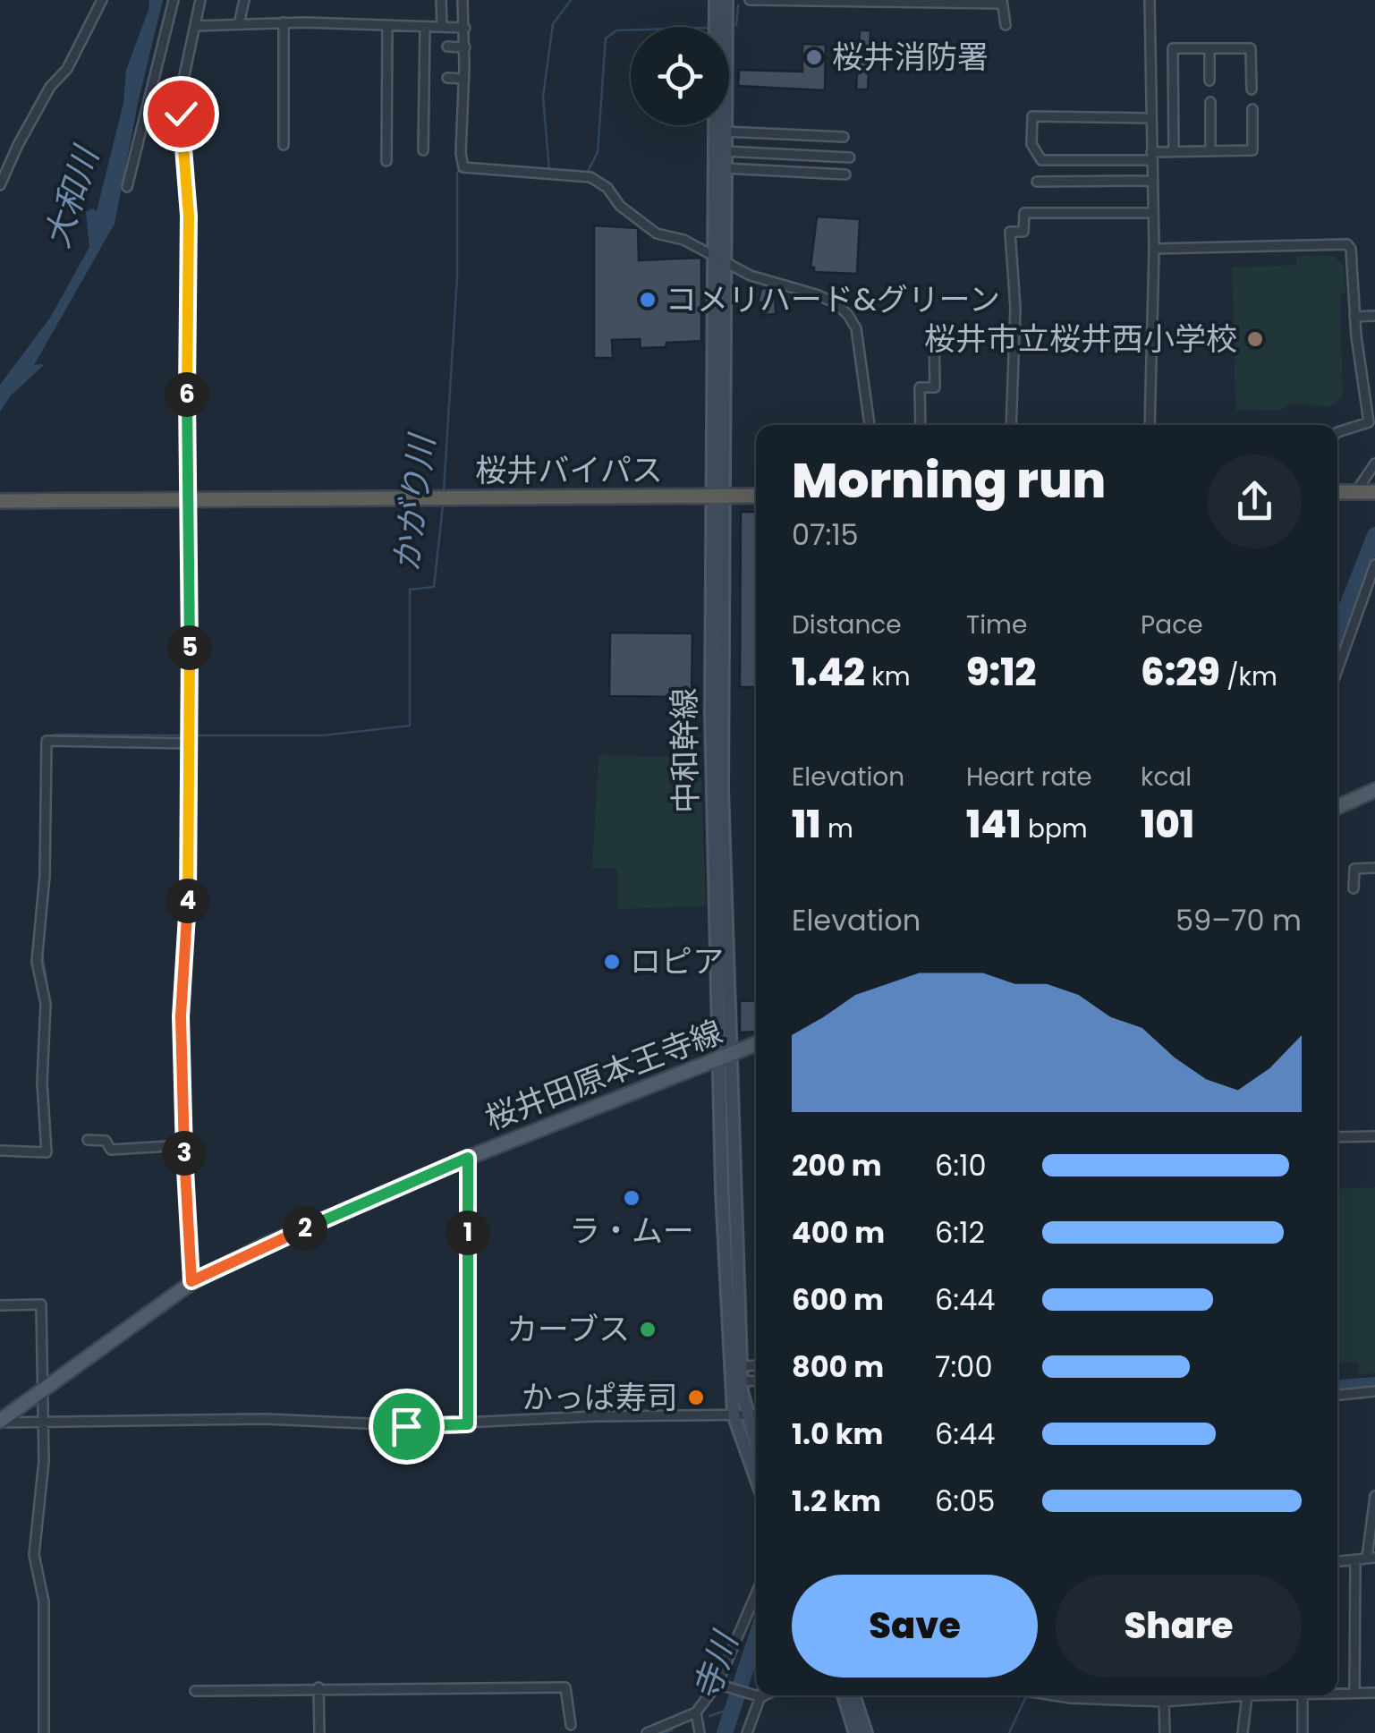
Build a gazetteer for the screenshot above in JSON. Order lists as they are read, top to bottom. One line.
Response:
{"streets":{"highway":["桜井バイパス"],"main road":["中和幹線","桜井田原本王寺線"]},"crossings":[["桜井バイパス","中和幹線"],["中和幹線","桜井田原本王寺線"]],"water":["大和川","かがり川","寺川"],"places":["桜井消防署","コメリハード&グリーン","桜井市立桜井西小学校","ロピア","ラ・ムー","カーブス","かっぱ寿司"],"page":{"pins":["6","5","4","3","2","1"],"heading":["Morning run","07:15"],"stats":[["Distance","1.42 km"],["Time","9:12"],["Pace","6:29 /km"],["Elevation","11 m"],["Heart rate","141 bpm"],["kcal","101"]],"chart":["Elevation","59–70 m"],"list":[{"name":"200 m","note":"6:10"},{"name":"400 m","note":"6:12"},{"name":"600 m","note":"6:44"},{"name":"800 m","note":"7:00"},{"name":"1.0 km","note":"6:44"},{"name":"1.2 km","note":"6:05"}],"buttons":["Save","Share"]}}
